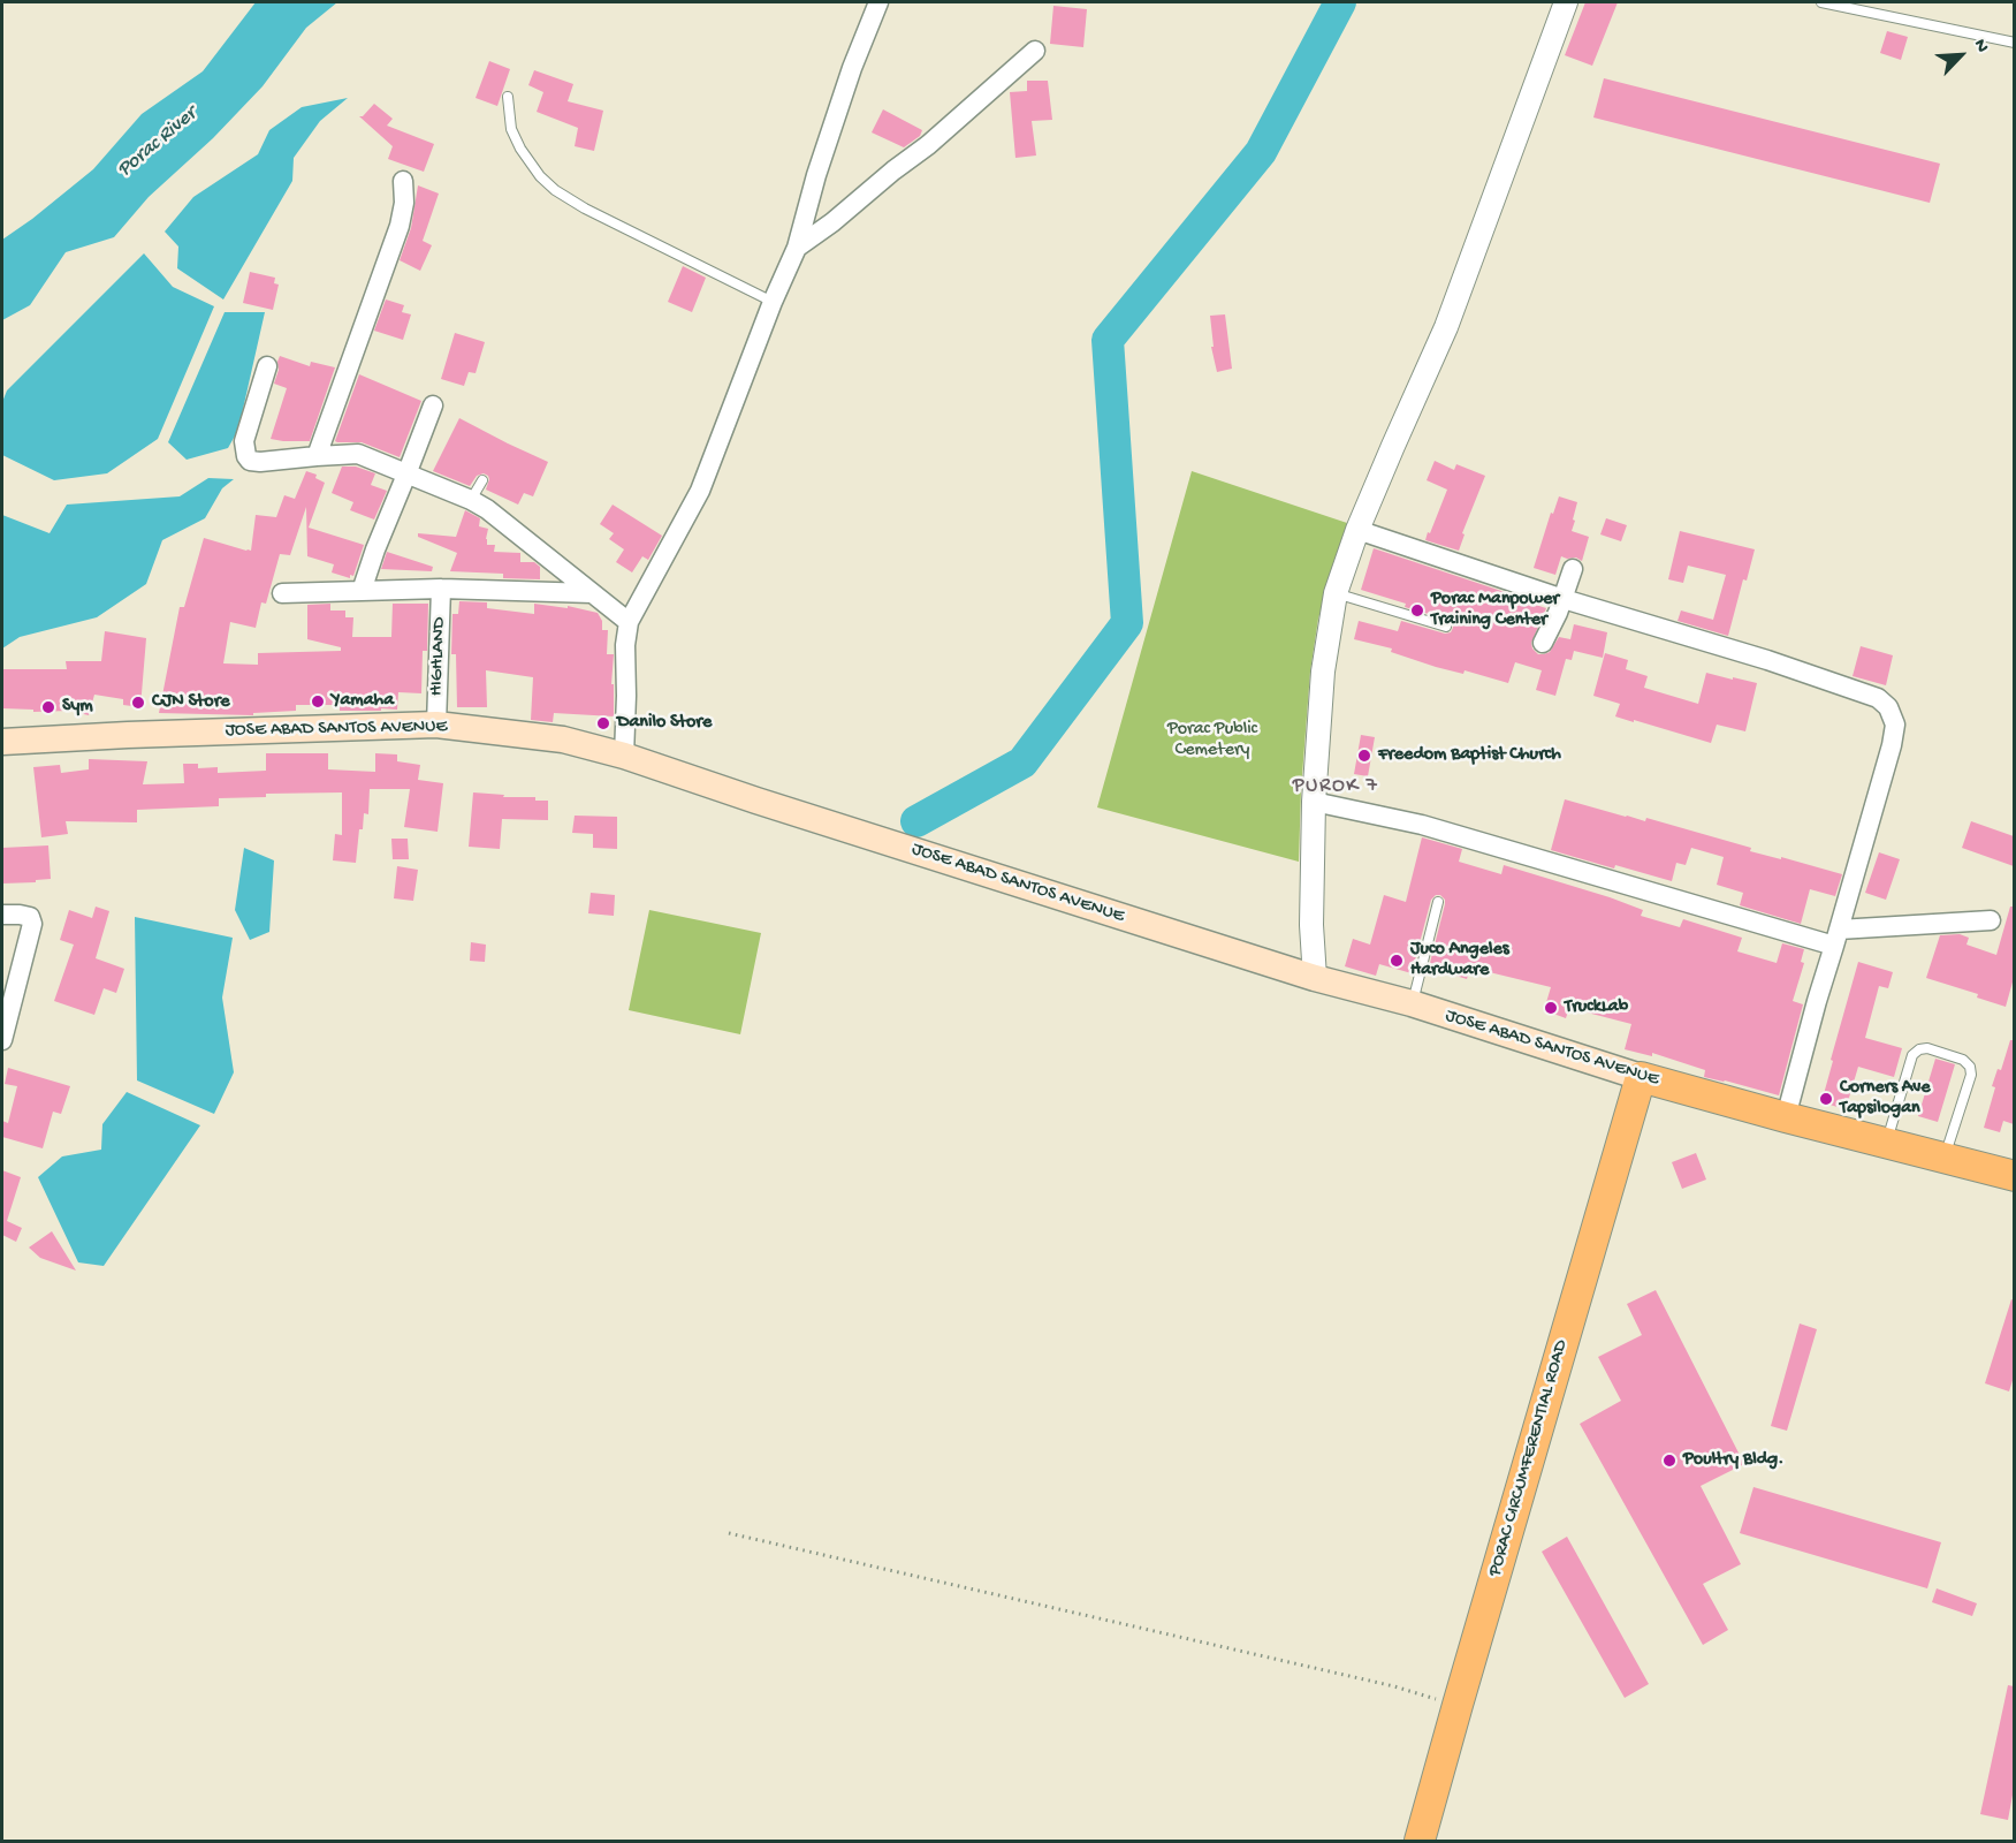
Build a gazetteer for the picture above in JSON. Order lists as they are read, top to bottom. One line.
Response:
{"streets":{"main road":["JOSE ABAD SANTOS AVENUE","PORAC CIRCUMFERENTIAL ROAD"],"street":["HIGHLAND"]},"crossings":[["HIGHLAND","JOSE ABAD SANTOS AVENUE"],["JOSE ABAD SANTOS AVENUE","PORAC CIRCUMFERENTIAL ROAD"]],"districts":["PUROK 7"],"water":["Porac River"],"parks":["Porac Public Cemetery"],"places":["Porac Manpower Training Center","Yamaha","CJN Store","Sym","Danilo Store","Freedom Baptist Church","Juco Angeles Hardware","TruckLab","Corners Ave Tapsilogan","Poultry Bldg."],"north":"top right"}
